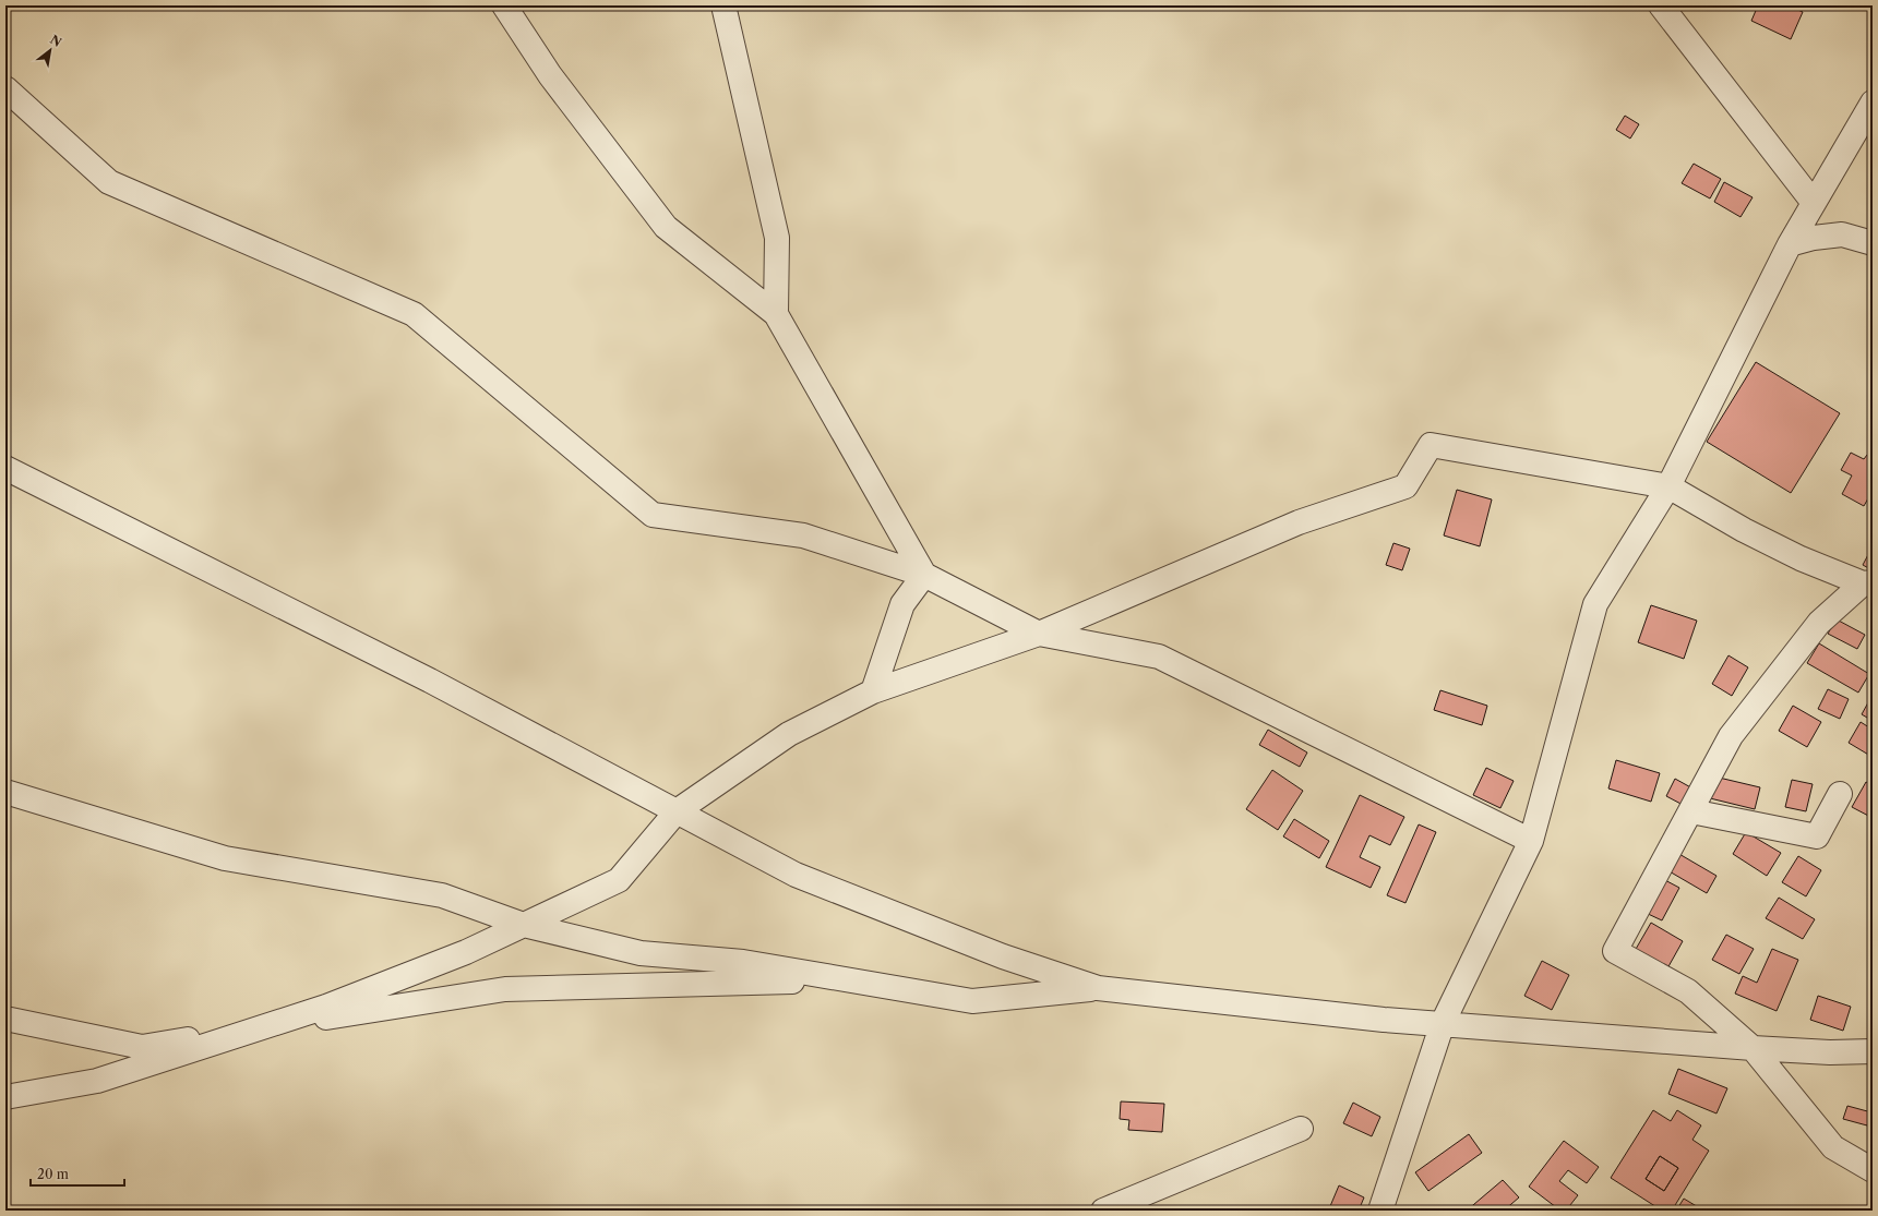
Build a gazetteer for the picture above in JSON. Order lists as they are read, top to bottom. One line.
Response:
{"scale_bar":"20 m","north":"top right"}
